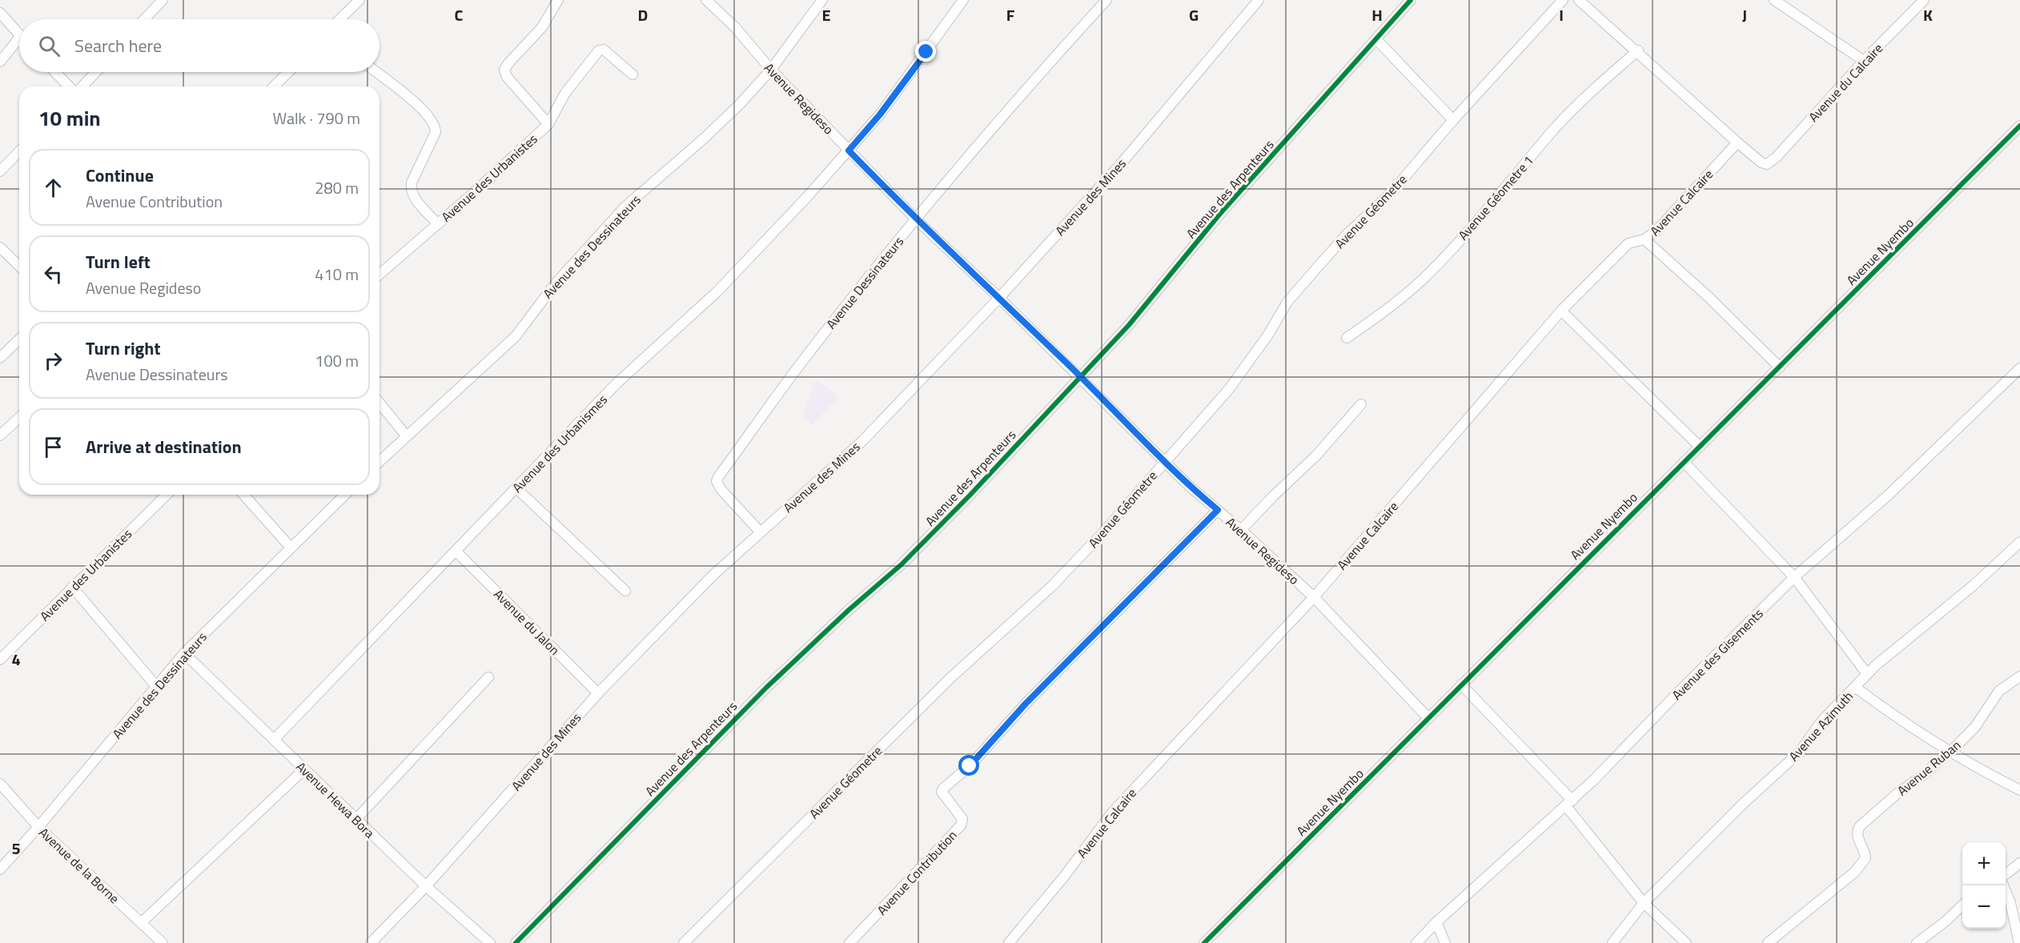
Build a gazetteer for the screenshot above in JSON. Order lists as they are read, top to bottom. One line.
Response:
{"streets":{"street":["Avenue du Calcaire","Avenue Regideso","Avenue des Urbanistes","Avenue des Arpenteurs","Avenue des Mines","Avenue Géometre 1","Avenue Calcaire","Avenue Géometre","Avenue des Dessinateurs","Avenue Nyembo","Avenue Dessinateurs","Avenue des Urbanismes","Avenue du Jalon","Avenue des Gisements","Avenue Azimuth","Avenue Ruban","Avenue Hewa Bora","Avenue de la Borne","Avenue Contribution"]},"crossings":[["Avenue du Calcaire","Avenue Calcaire"],["Avenue Regideso","Avenue des Arpenteurs"],["Avenue Regideso","Avenue des Mines"],["Avenue Regideso","Avenue Calcaire"],["Avenue Regideso","Avenue Géometre"],["Avenue Regideso","Avenue des Dessinateurs"],["Avenue Regideso","Avenue Nyembo"],["Avenue Regideso","Avenue Dessinateurs"],["Avenue Regideso","Avenue des Urbanismes"],["Avenue Regideso","Avenue Contribution"],["Avenue des Mines","Avenue Dessinateurs"],["Avenue des Mines","Avenue du Jalon"],["Avenue des Mines","Avenue Hewa Bora"],["Avenue des Dessinateurs","Avenue Hewa Bora"],["Avenue des Dessinateurs","Avenue de la Borne"],["Avenue des Urbanismes","Avenue du Jalon"],["Avenue des Urbanismes","Avenue Hewa Bora"]],"page":{"search":"Search here","heading":["10 min","Walk · 790 m"],"list":[["Continue","Avenue Contribution","280 m"],["Turn left","Avenue Regideso","410 m"],["Turn right","Avenue Dessinateurs","100 m"],"Arrive at destination"],"map_buttons":["+","−"]},"grid":{"columns":["C","D","E","F","G","H","I","J","K"],"rows":["4","5"]}}
